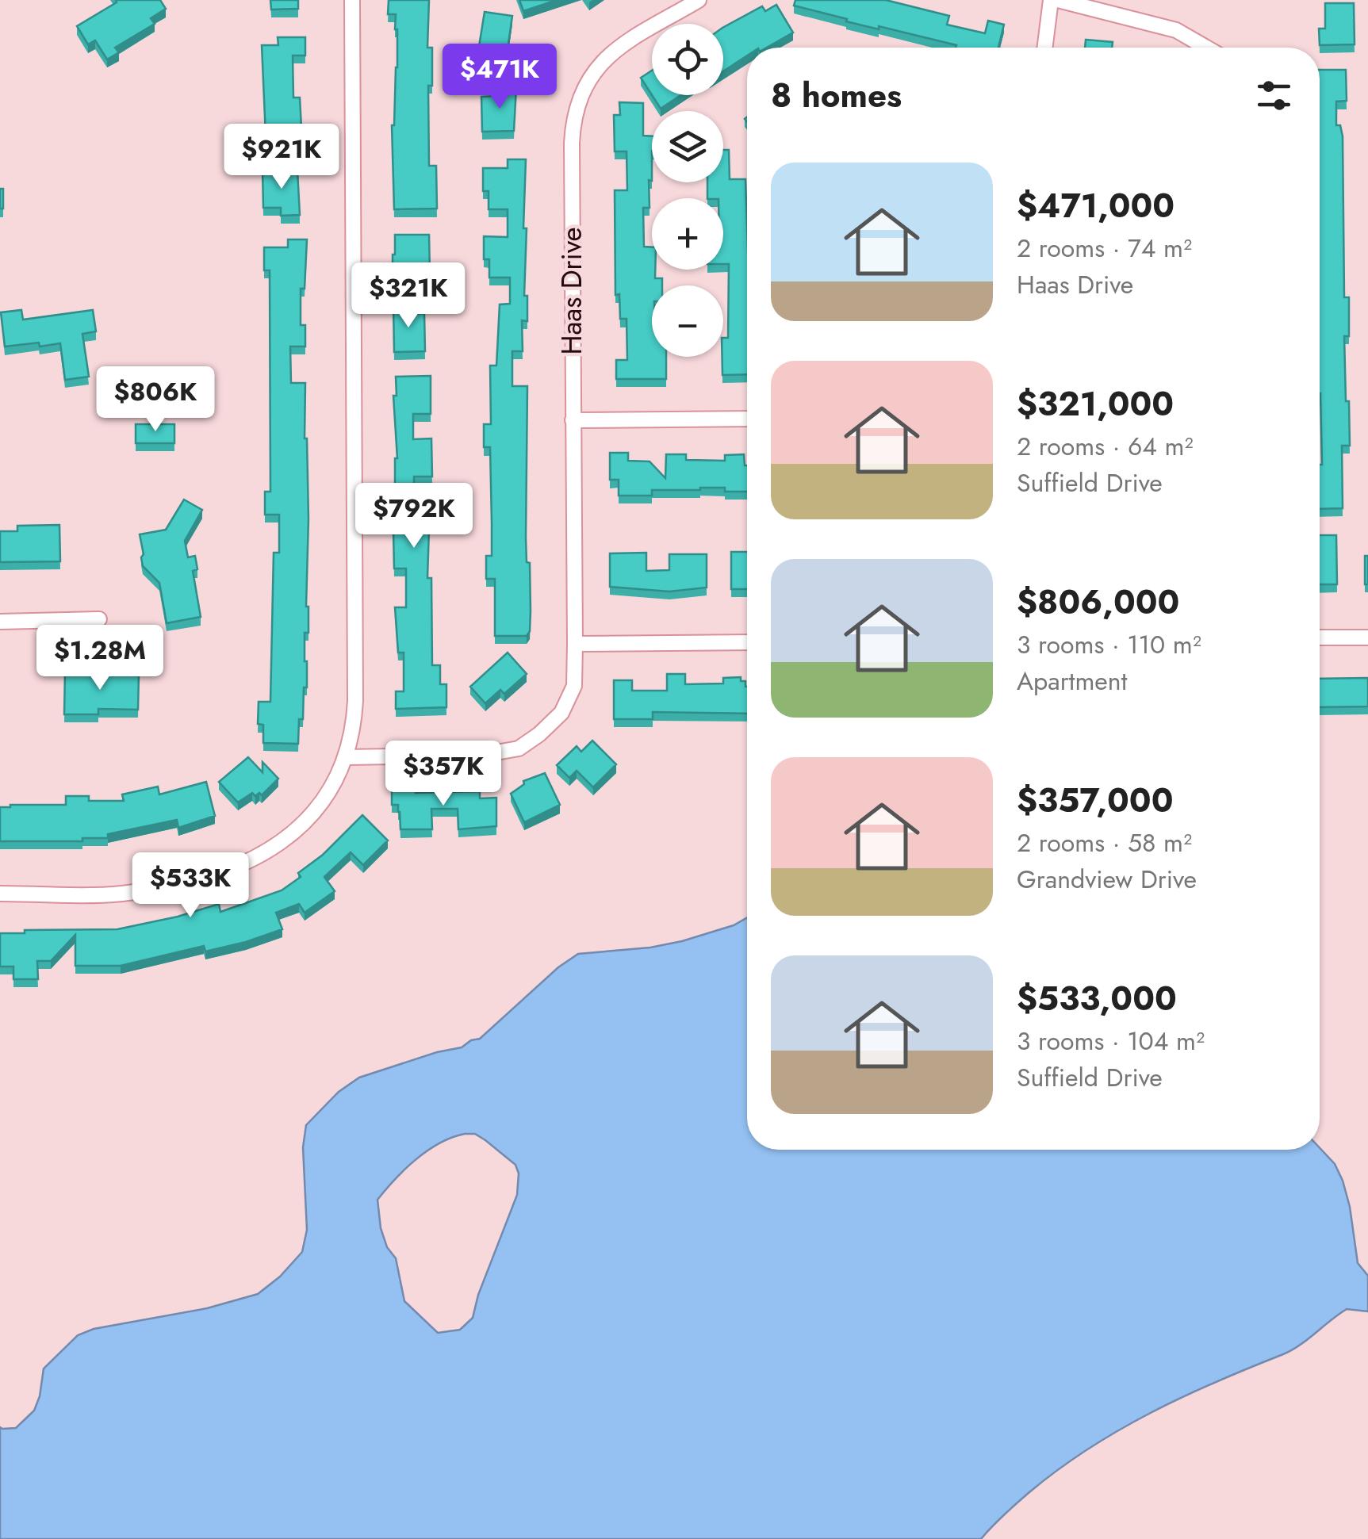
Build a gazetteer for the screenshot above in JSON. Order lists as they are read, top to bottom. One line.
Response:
{"streets":{"street":["Haas Drive"]},"page":{"map_buttons":["+","−"],"price":["$471K","$921K","$321K","$806K","$792K","$1.28M","$357K","$533K"],"heading":"8 homes","list":[{"name":"$471,000","note":"2 rooms · 74 m² · Haas Drive"},{"name":"$321,000","note":"2 rooms · 64 m² · Suffield Drive"},{"name":"$806,000","note":"3 rooms · 110 m² · Apartment"},{"name":"$357,000","note":"2 rooms · 58 m² · Grandview Drive"},{"name":"$533,000","note":"3 rooms · 104 m² · Suffield Drive"}]}}
